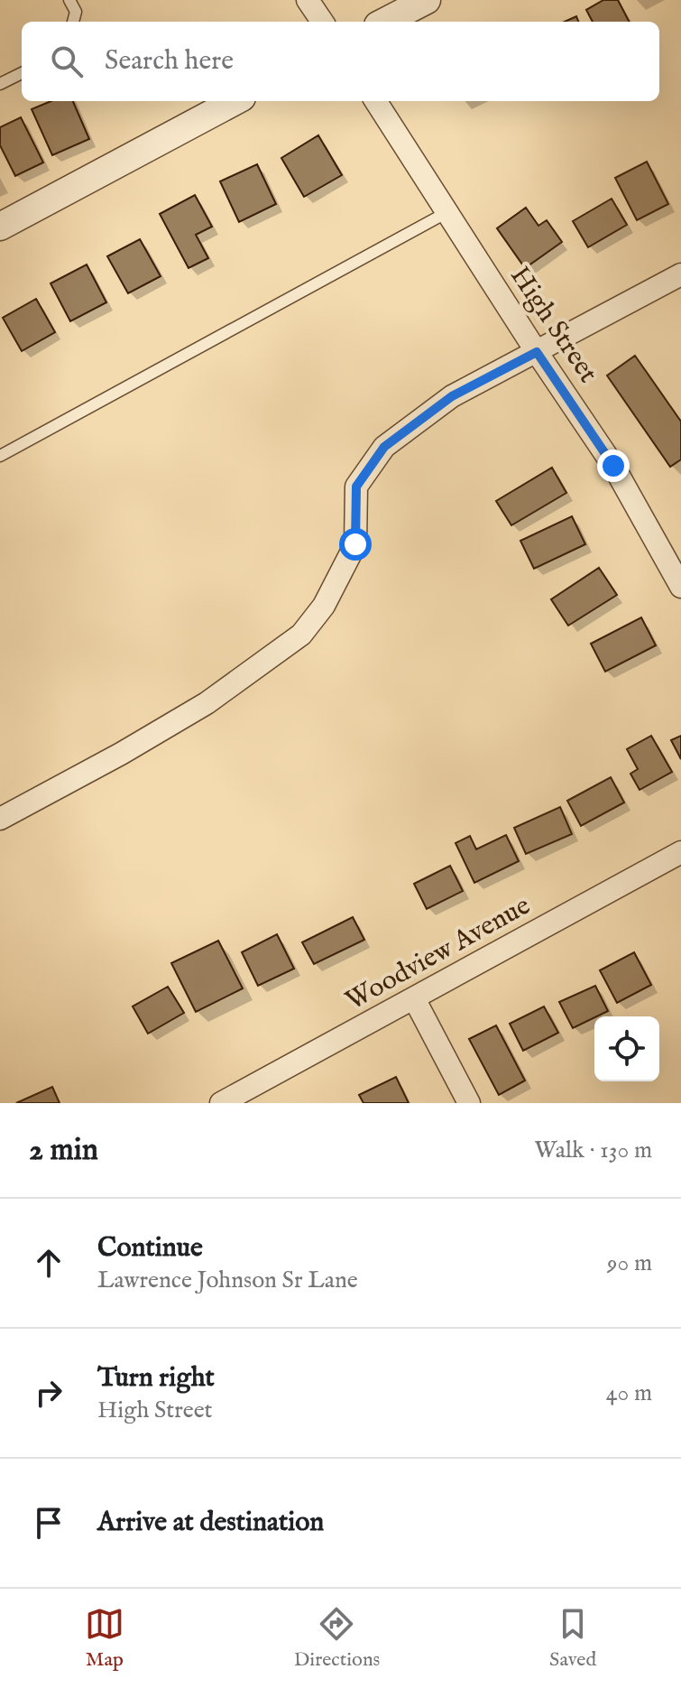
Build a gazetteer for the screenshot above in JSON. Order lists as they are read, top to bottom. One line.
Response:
{"streets":{"street":["High Street","Woodview Avenue"]},"page":{"search":"Search here","heading":["2 min","Walk · 130 m"],"list":[["Continue","Lawrence Johnson Sr Lane","90 m"],["Turn right","High Street","40 m"],"Arrive at destination"],"nav":["Map","Directions","Saved"]}}
